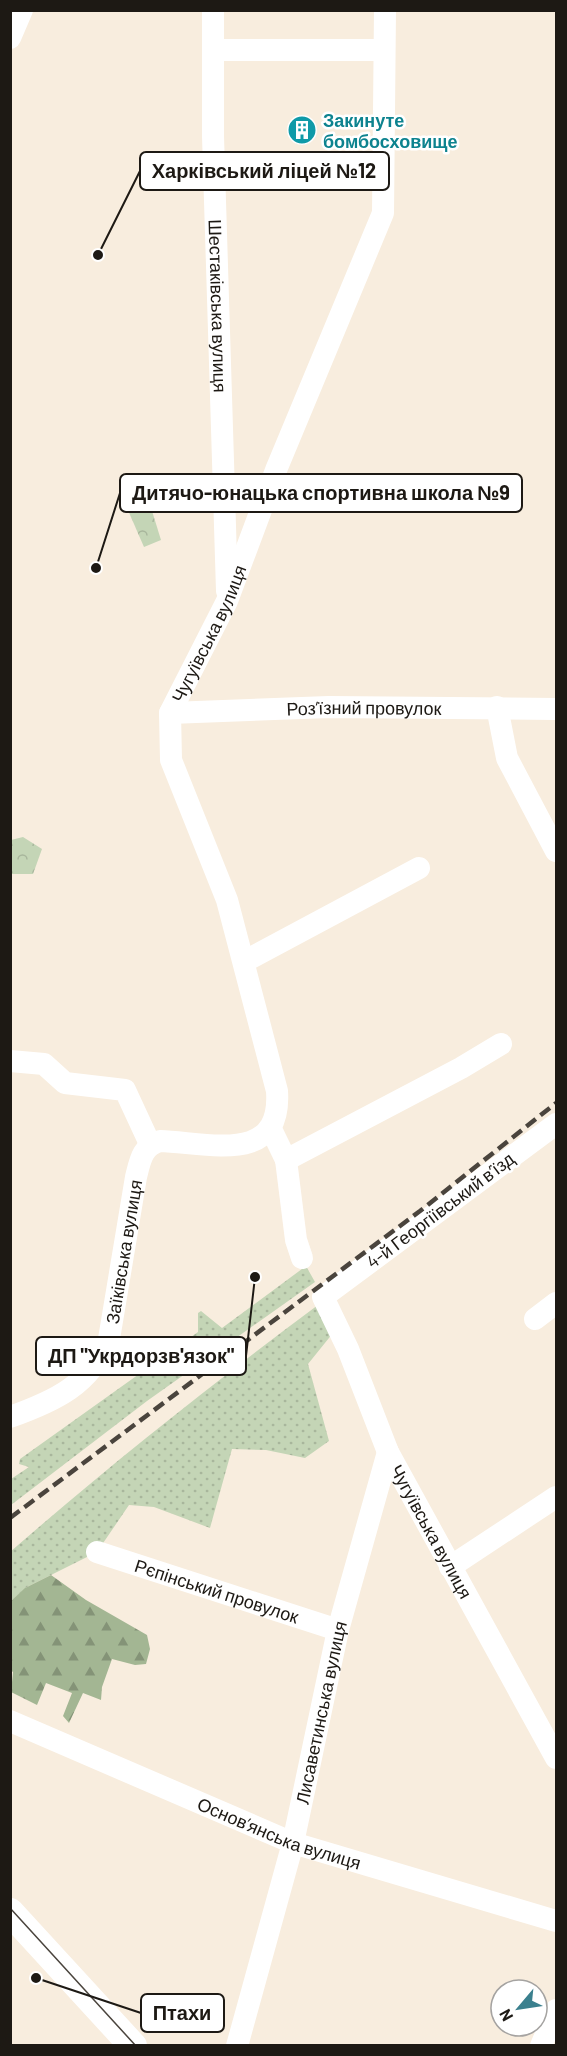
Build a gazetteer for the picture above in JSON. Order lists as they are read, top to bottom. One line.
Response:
{"streets":{"street":["Шестаківська вулиця","Чугуївська вулиця","Роз’їзний провулок","4-й Георгіївський в’їзд","Заїківська вулиця","Рєпінський провулок","Лисаветинська вулиця","Основ’янська вулиця"]},"crossings":[["Шестаківська вулиця","Чугуївська вулиця"],["Чугуївська вулиця","Роз’їзний провулок"],["Чугуївська вулиця","4-й Георгіївський в’їзд"],["Чугуївська вулиця","Лисаветинська вулиця"],["Рєпінський провулок","Лисаветинська вулиця"],["Лисаветинська вулиця","Основ’янська вулиця"]],"places":{"building":["Закинуте бомбосховище"],"other":["Харківський ліцей №12","Дитячо-юнацька спортивна школа №9","ДП \"Укрдорзв'язок\"","Птахи"]},"north":"bottom left"}
